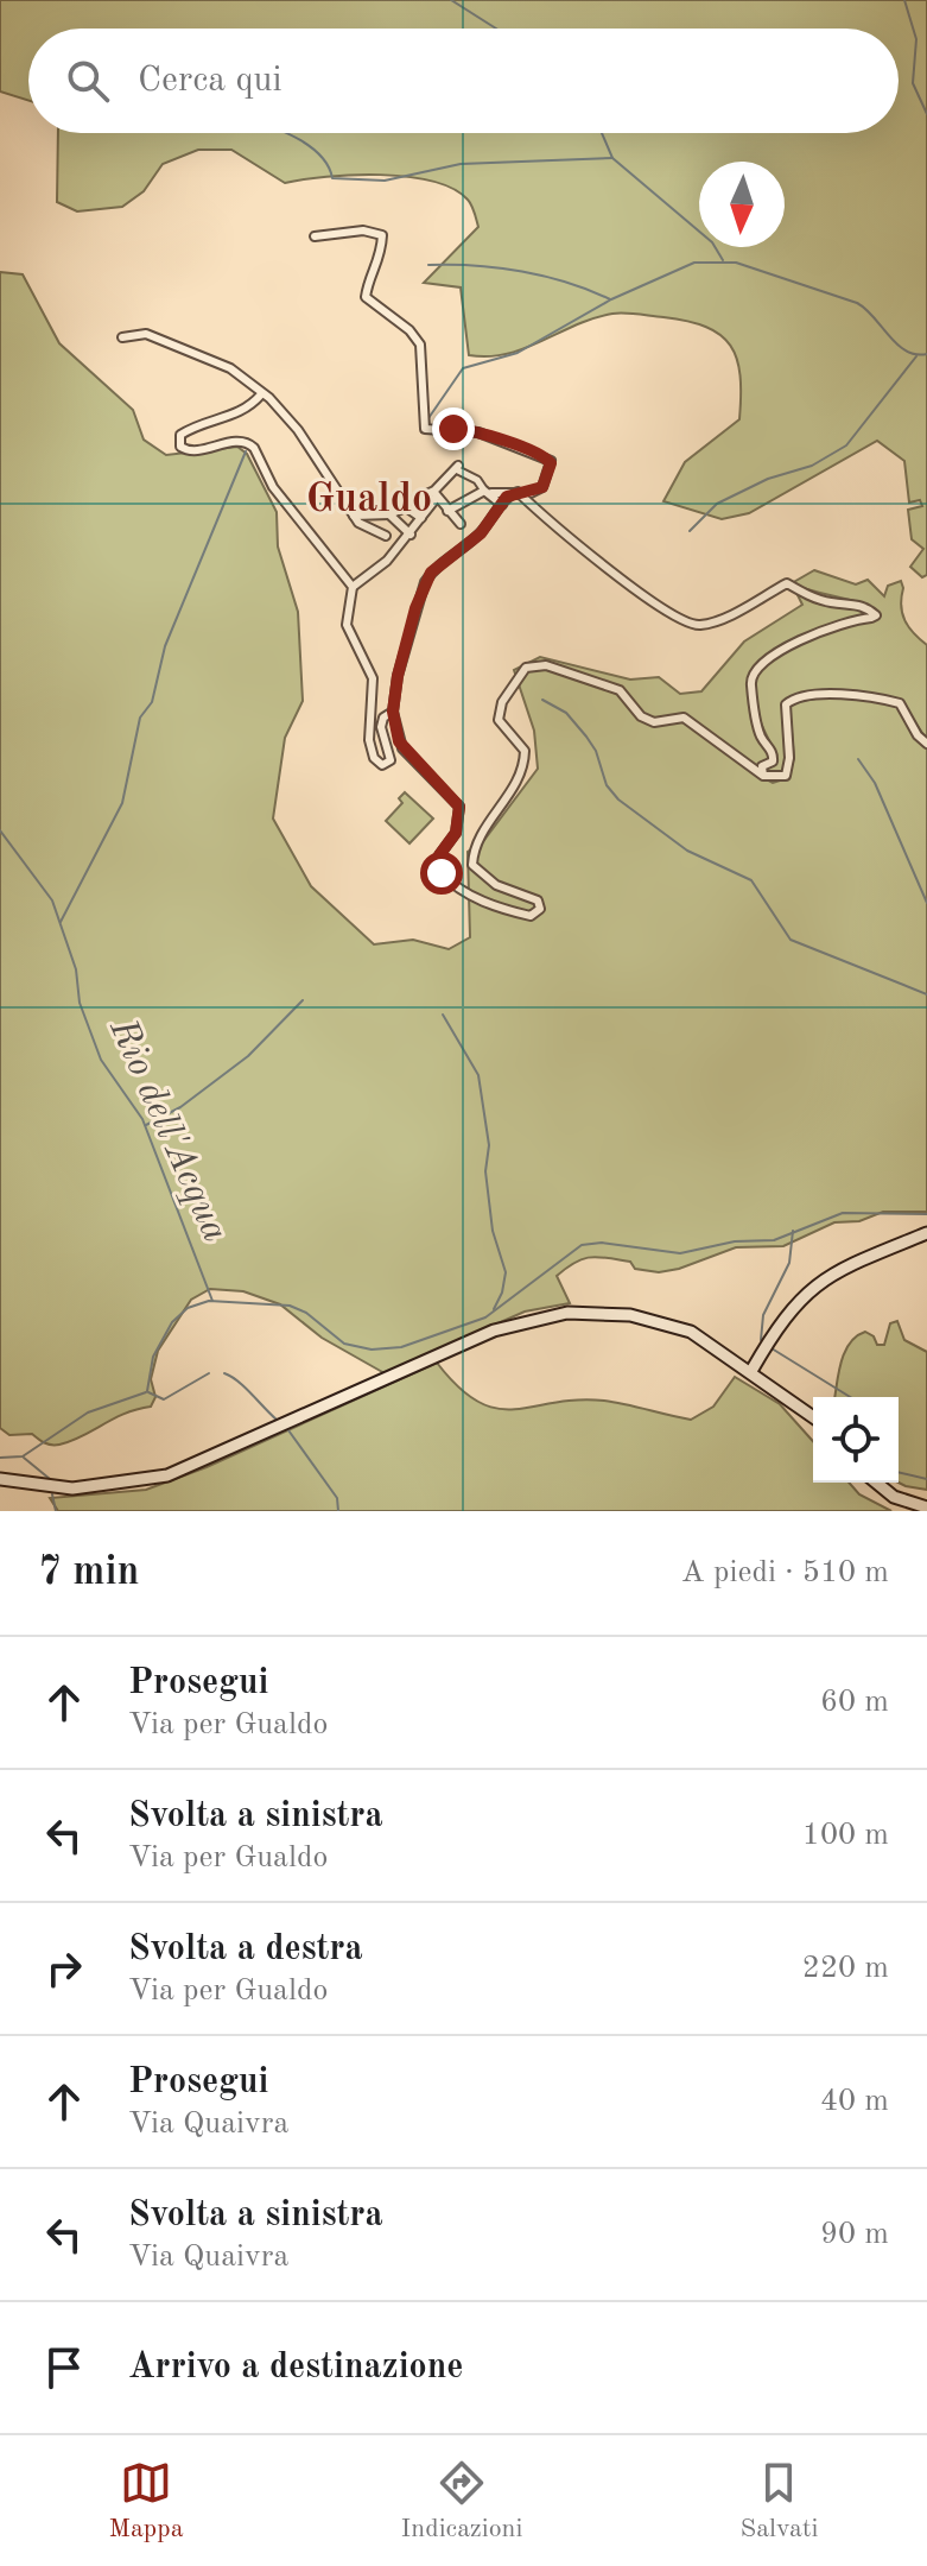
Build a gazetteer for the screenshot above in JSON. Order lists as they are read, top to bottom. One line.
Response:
{"districts":["Gualdo"],"water":["Rio dell'Acqua"],"north":"bottom","page":{"search":"Cerca qui","heading":["7 min","A piedi · 510 m"],"list":[["Prosegui","Via per Gualdo","60 m"],["Svolta a sinistra","Via per Gualdo","100 m"],["Svolta a destra","Via per Gualdo","220 m"],["Prosegui","Via Quaivra","40 m"],["Svolta a sinistra","Via Quaivra","90 m"],"Arrivo a destinazione"],"nav":["Mappa","Indicazioni","Salvati"]}}
